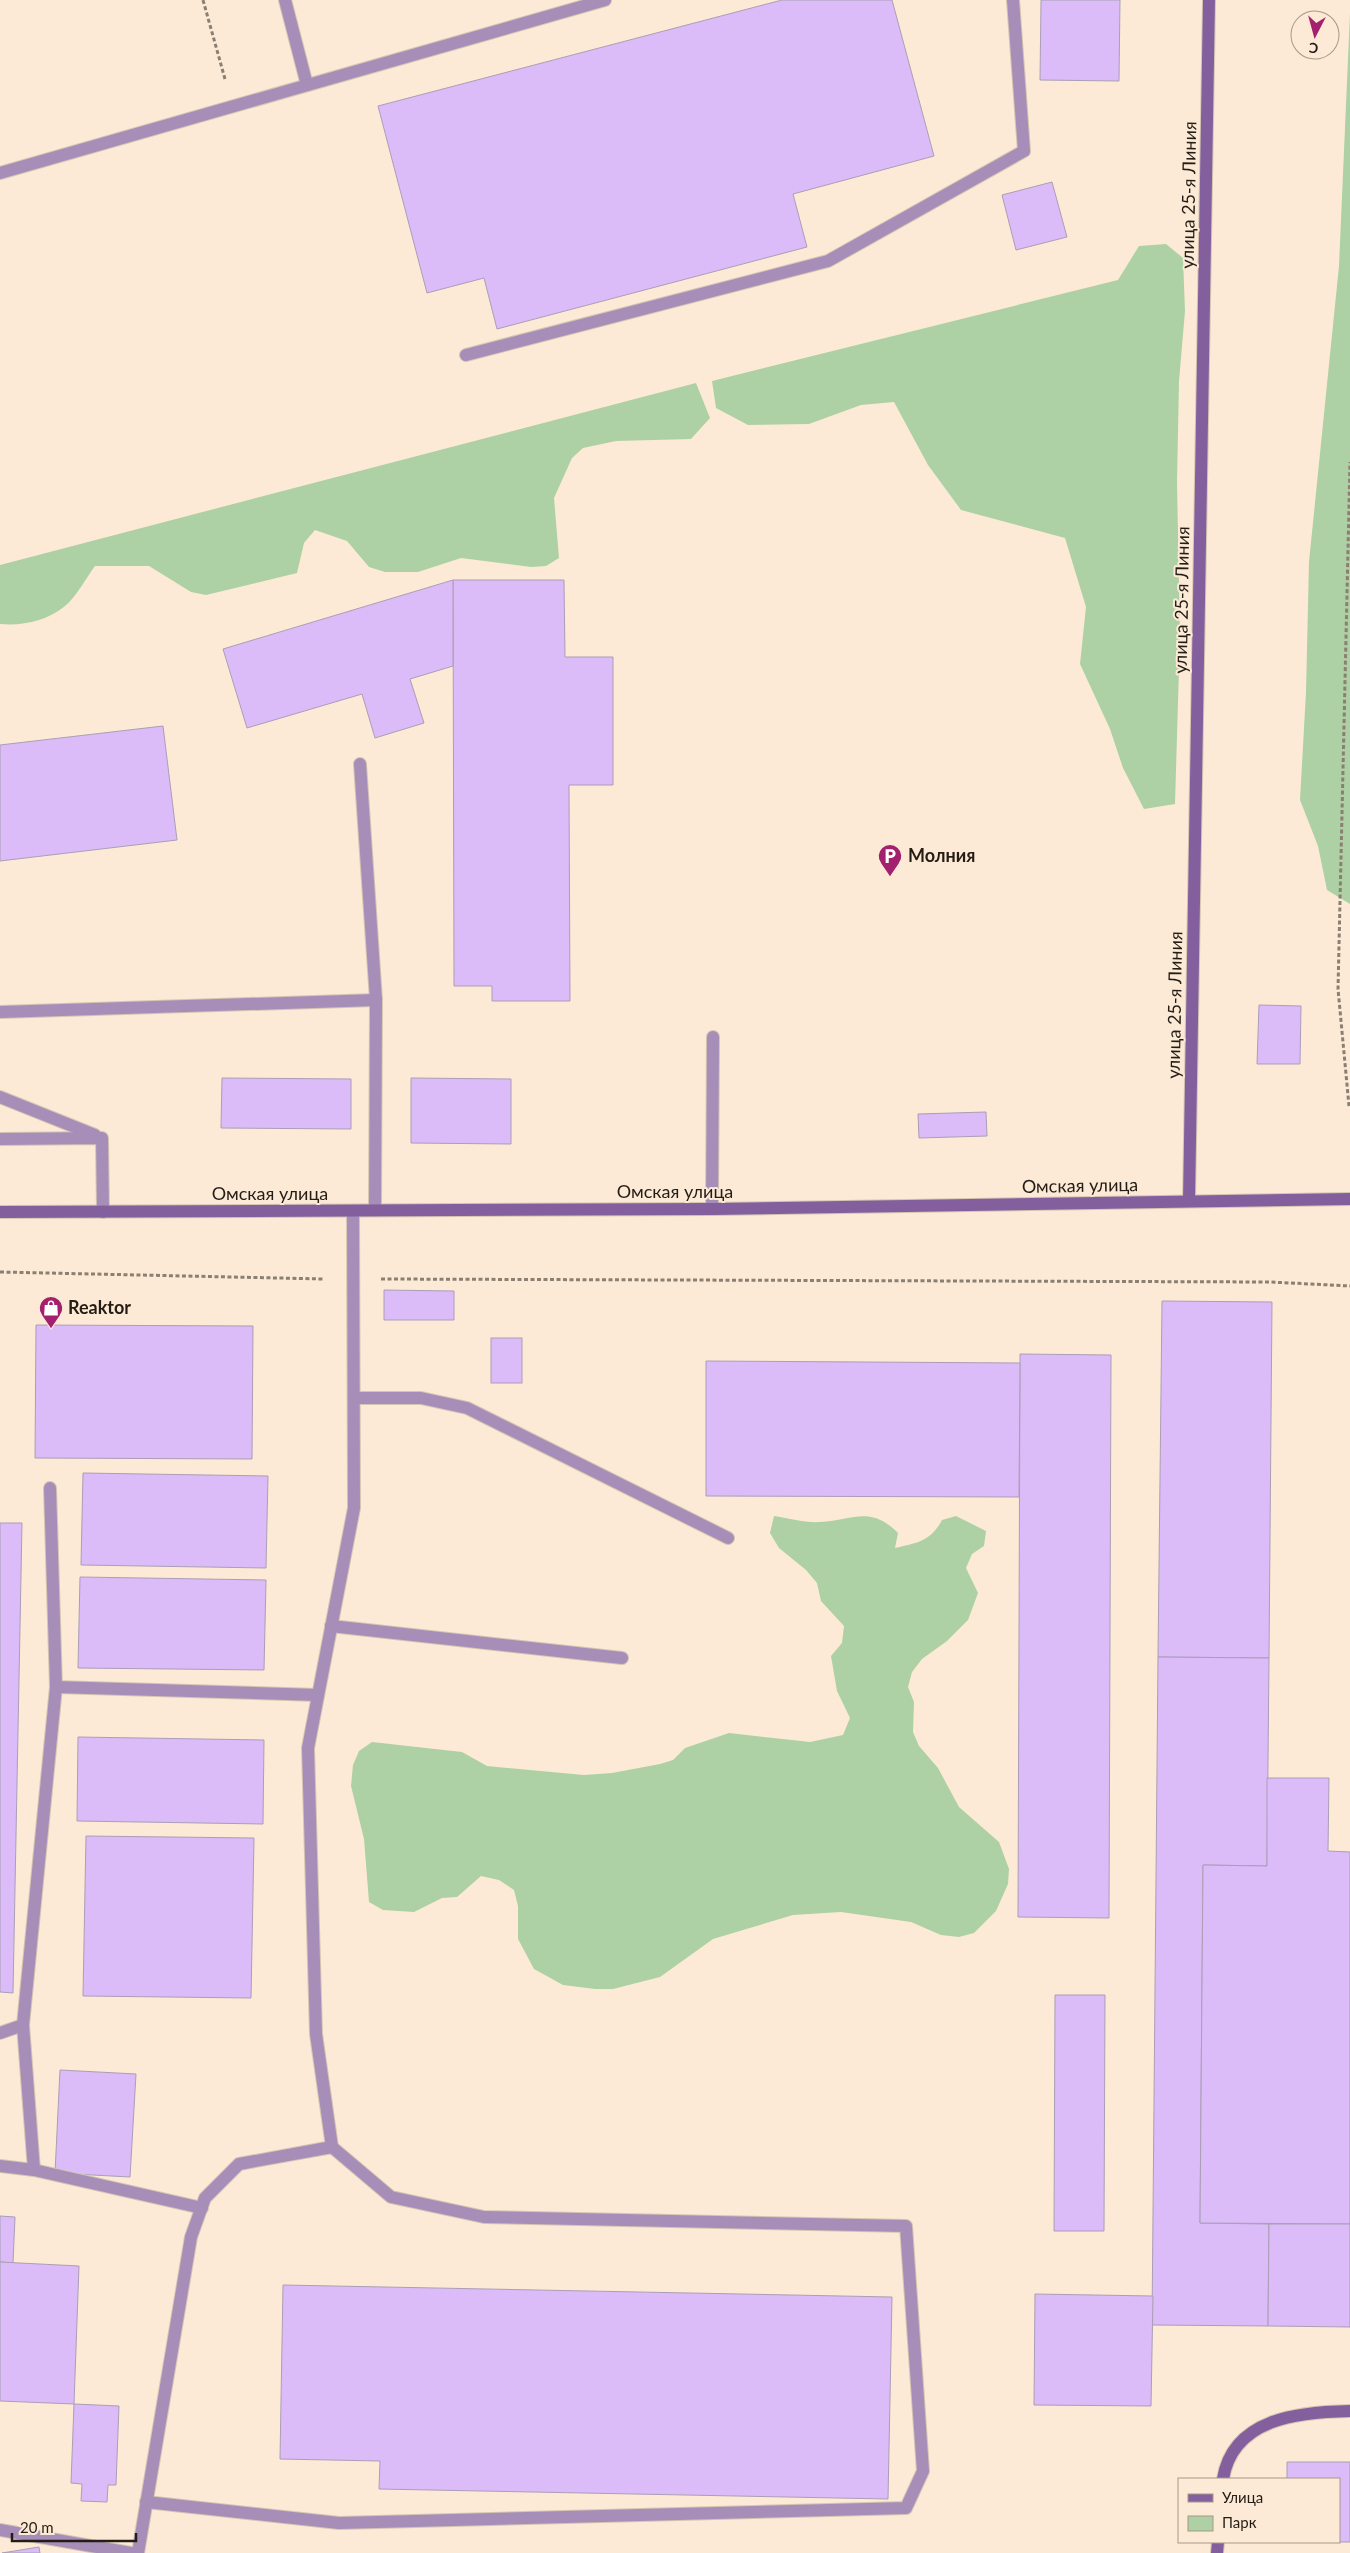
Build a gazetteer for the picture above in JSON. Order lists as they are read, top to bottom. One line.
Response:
{"streets":{"street":["улица 25-я Линия","Омская улица"]},"crossings":[["улица 25-я Линия","Омская улица"]],"places":{"parking":["Молния"],"shop":["Reaktor"]},"legend":["Улица","Парк"],"scale_bar":"20 m","north":"bottom"}
